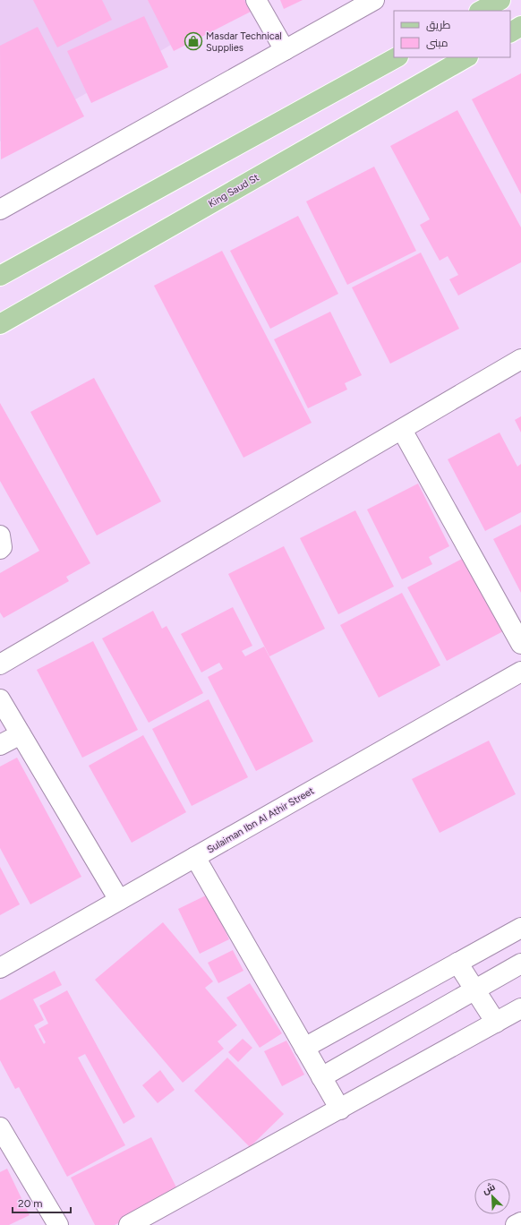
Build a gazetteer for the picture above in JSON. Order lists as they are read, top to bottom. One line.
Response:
{"streets":{"main road":["King Saud St"],"street":["Sulaiman Ibn Al Athir Street"]},"places":{"shop":["Masdar Technical Supplies"]},"legend":["طريق","مبنى"],"scale_bar":"20 m","north":"top left"}
